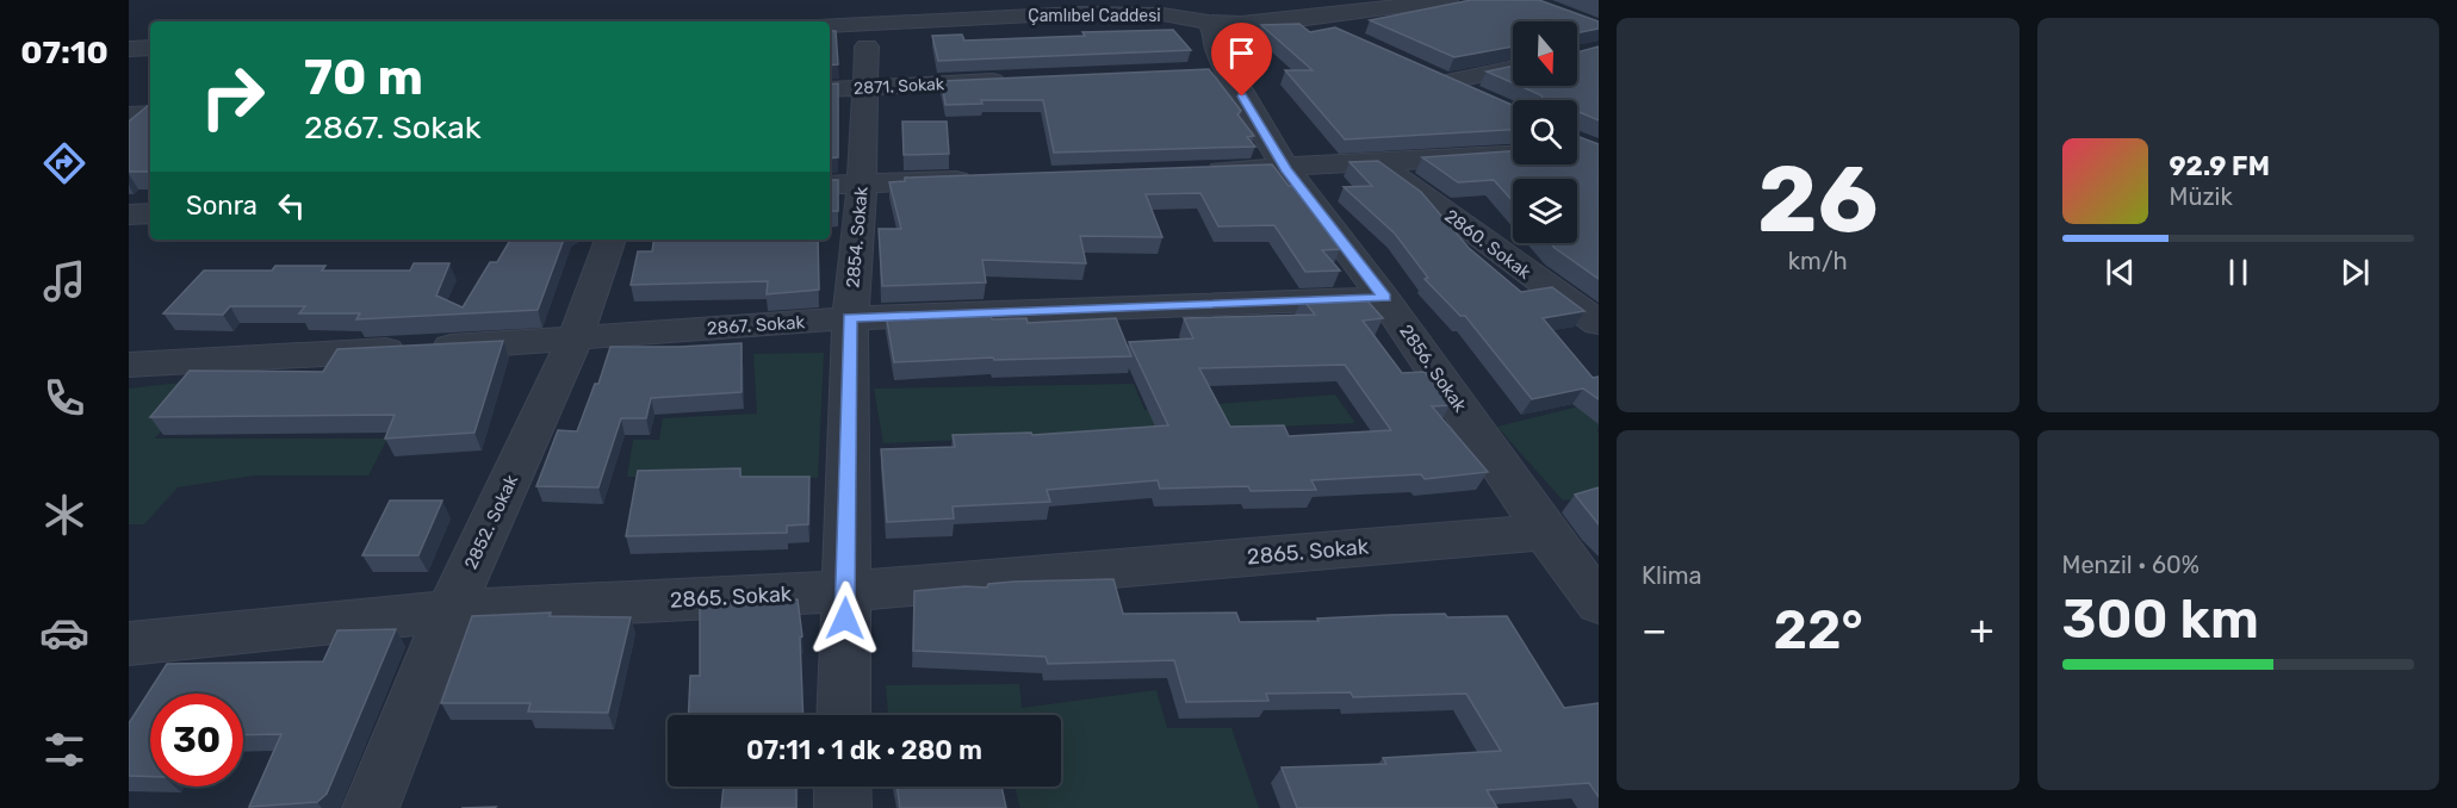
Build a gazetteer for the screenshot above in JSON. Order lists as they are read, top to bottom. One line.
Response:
{"streets":{"street":["Çamlıbel Caddesi","2871. Sokak","2854. Sokak","2860. Sokak","2867. Sokak","2856. Sokak","2852. Sokak","2865. Sokak"]},"crossings":[["Çamlıbel Caddesi","2856. Sokak"],["2871. Sokak","2854. Sokak"],["2854. Sokak","2867. Sokak"],["2854. Sokak","2865. Sokak"],["2867. Sokak","2856. Sokak"],["2867. Sokak","2852. Sokak"],["2856. Sokak","2865. Sokak"],["2852. Sokak","2865. Sokak"]],"north":"bottom","page":{"tabs":"07:10","tile":[["26","km/h"],"Klima",["Menzil · 60%","300 km"]],"turn":["70 m","2867. Sokak"],"song":["92.9 FM","Müzik"],"then":"Sonra","heat":["−","22°","+"],"limit":"30","trip":"07:11 · 1 dk · 280 m"}}
